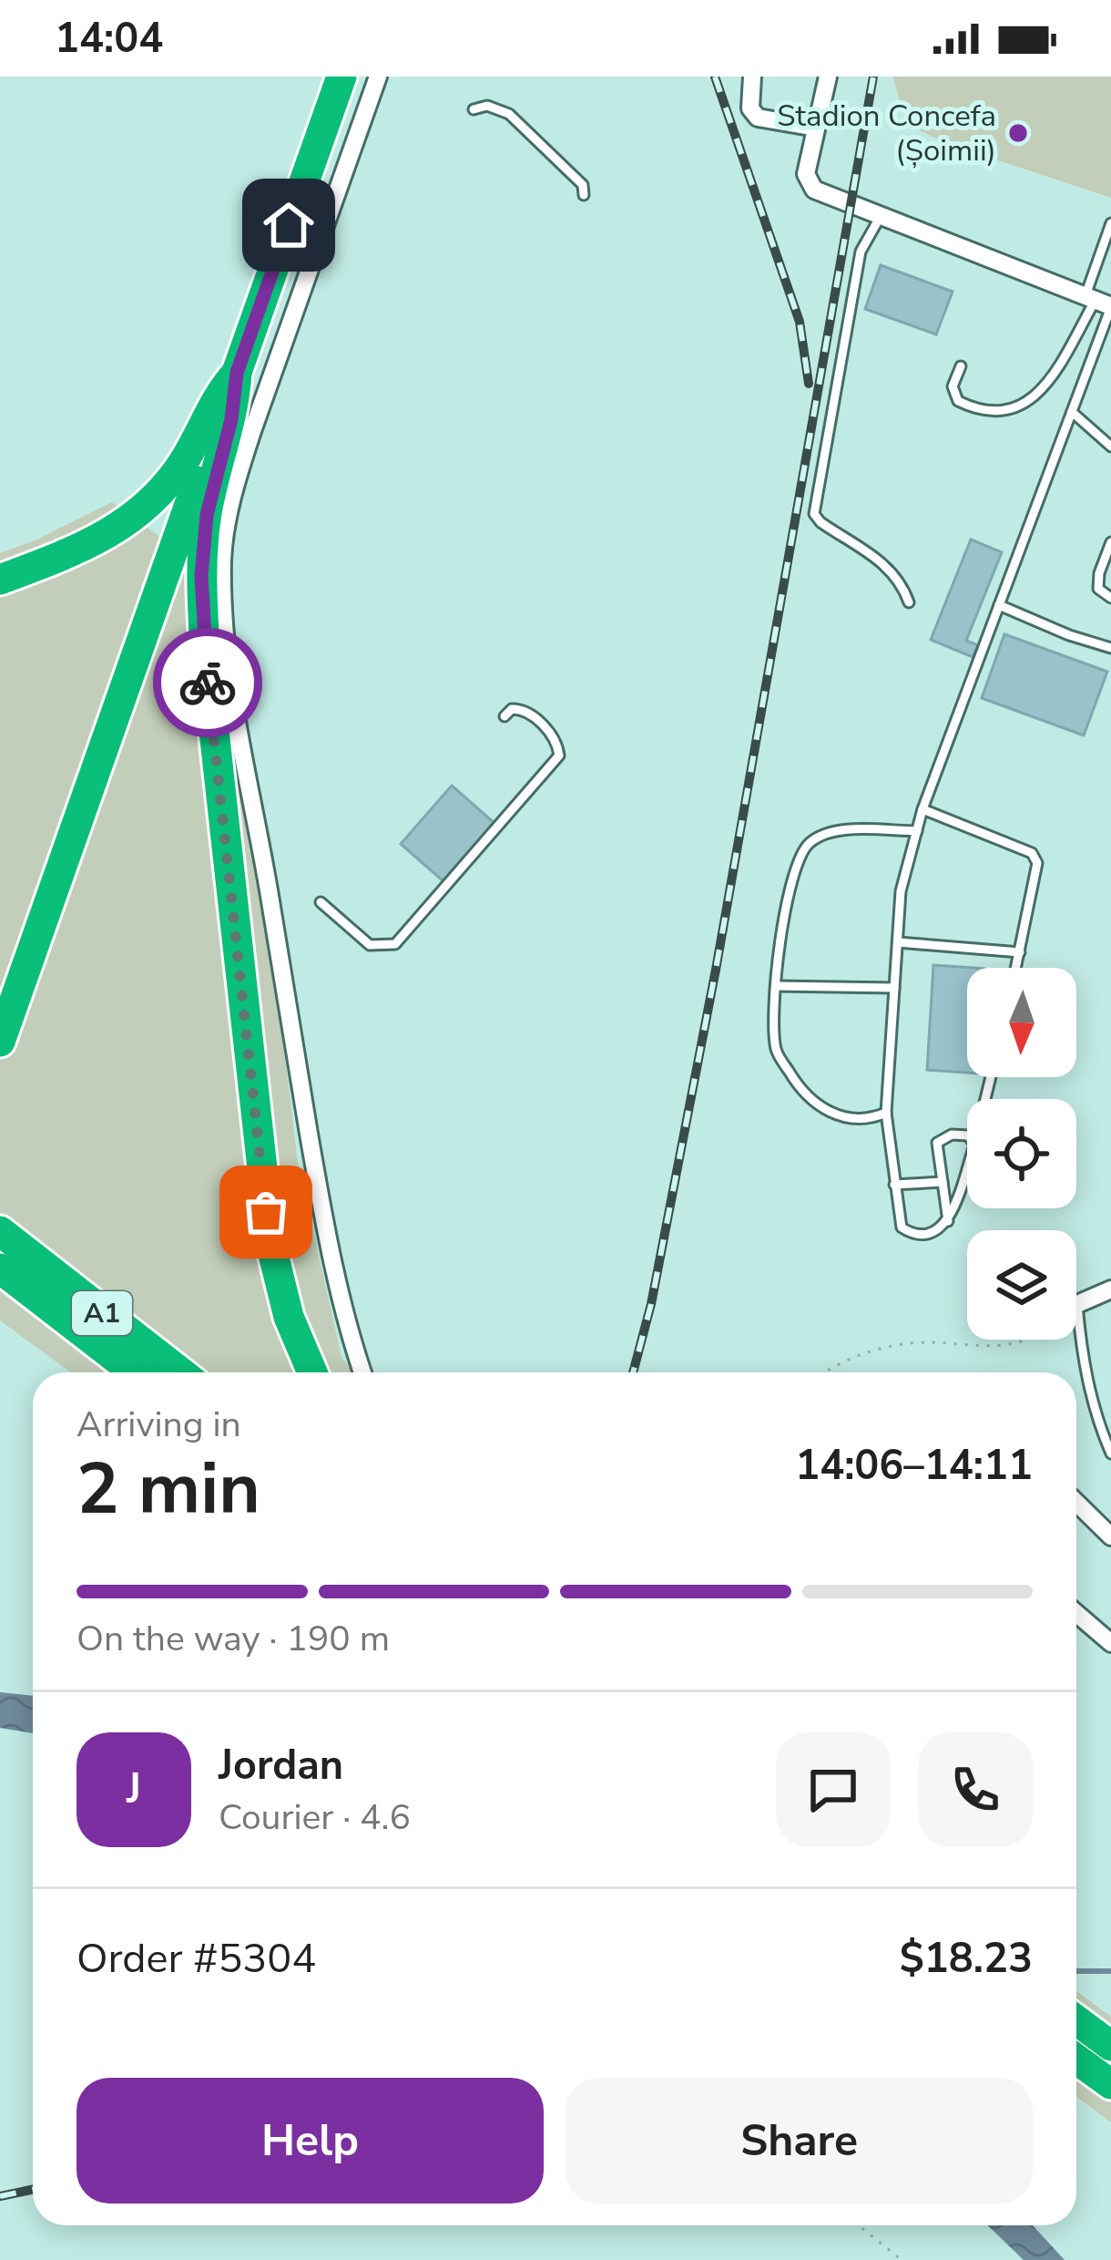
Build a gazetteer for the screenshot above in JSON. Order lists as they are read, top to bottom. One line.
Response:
{"streets":{"highway":["A1"]},"places":["Stadion Concefa (Șoimii)"],"north":"bottom","page":{"status":"14:04","heading":["2 min","Arriving in","14:06–14:11"],"panel":["Jordan","Courier · 4.6","Order #5304","$18.23"],"bar":"On the way · 190 m","round":"J","buttons":["Help","Share"]}}
